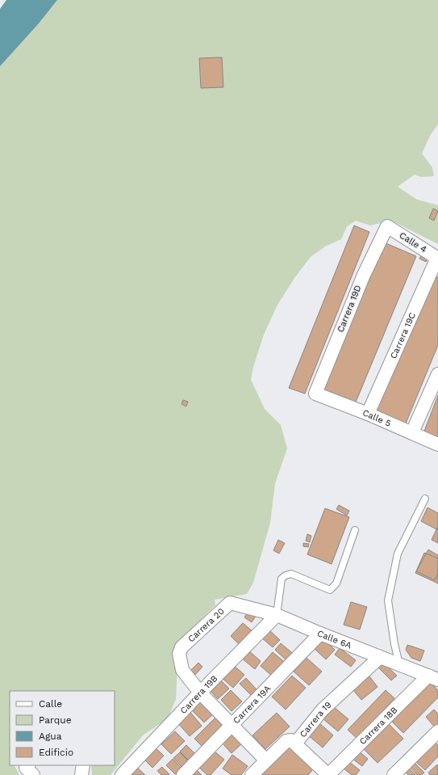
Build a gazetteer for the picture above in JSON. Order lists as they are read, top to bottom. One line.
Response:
{"streets":{"street":["Calle 4","Carrera 19D","Carrera 19C","Calle 5","Carrera 20","Calle 6A","Carrera 19B","Carrera 19A","Carrera 19","Carrera 18B"]},"crossings":[["Calle 4","Carrera 19D"],["Calle 4","Carrera 19C"],["Carrera 19D","Calle 5"],["Carrera 19C","Calle 5"],["Carrera 20","Calle 6A"],["Carrera 20","Carrera 19B"],["Calle 6A","Carrera 19B"],["Calle 6A","Carrera 19A"],["Calle 6A","Carrera 19"],["Calle 6A","Carrera 18B"]],"legend":["Calle","Parque","Agua","Edificio"]}
